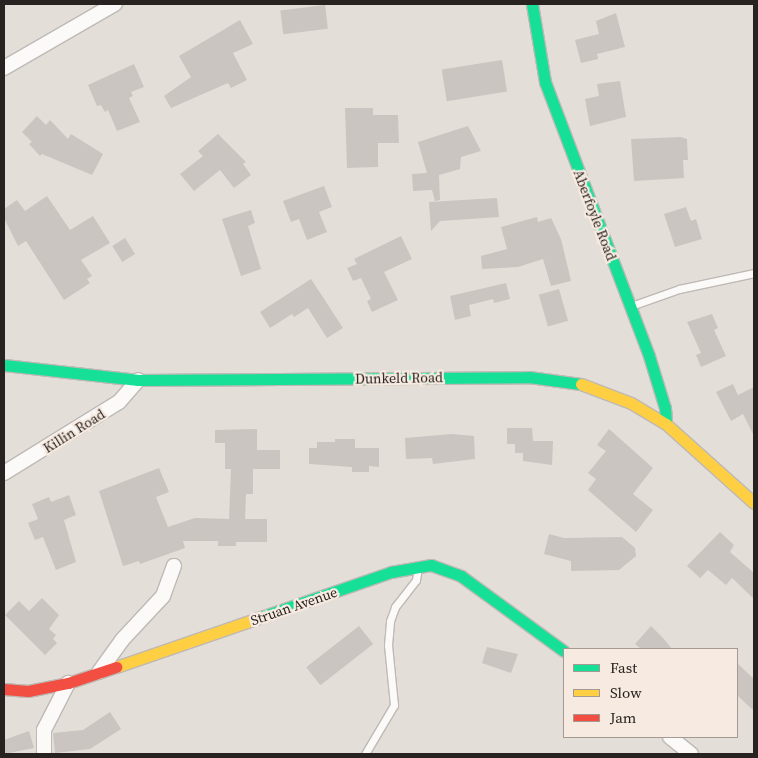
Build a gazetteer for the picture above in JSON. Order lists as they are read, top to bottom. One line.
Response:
{"streets":{"street":["Aberfoyle Road","Dunkeld Road","Killin Road","Struan Avenue"]},"crossings":[["Aberfoyle Road","Dunkeld Road"],["Dunkeld Road","Killin Road"]],"legend":["Fast","Slow","Jam"]}
